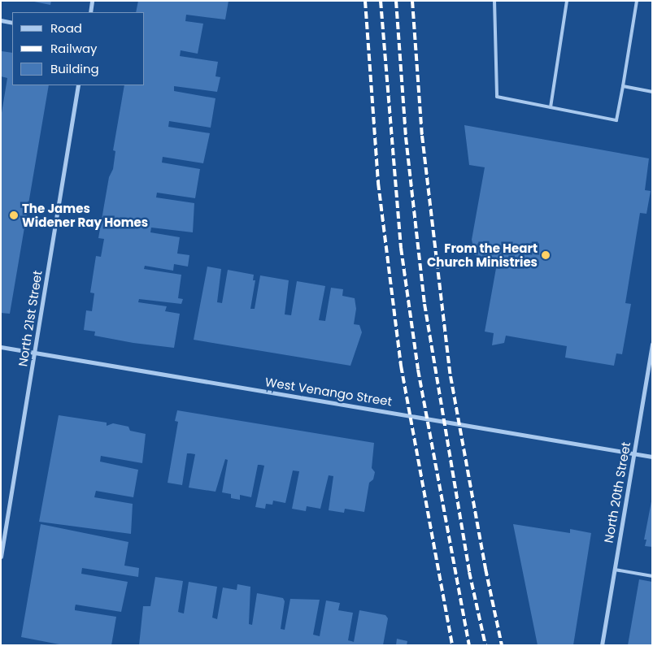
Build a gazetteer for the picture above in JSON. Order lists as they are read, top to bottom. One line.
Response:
{"streets":{"street":["North 21st Street","West Venango Street","North 20th Street"]},"crossings":[["North 21st Street","West Venango Street"],["West Venango Street","North 20th Street"]],"places":["The James Widener Ray Homes","From the Heart Church Ministries"],"legend":["Road","Railway","Building"]}
